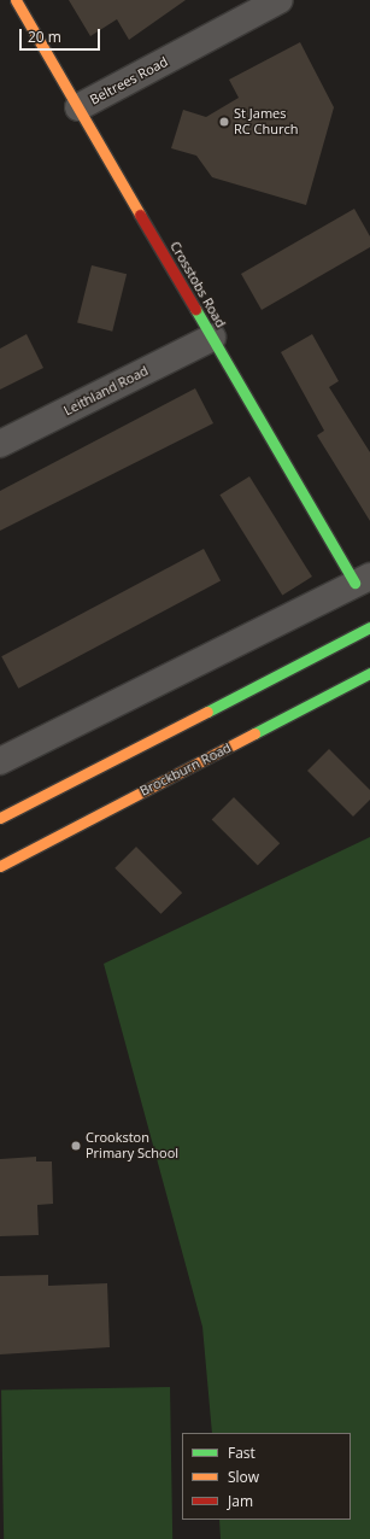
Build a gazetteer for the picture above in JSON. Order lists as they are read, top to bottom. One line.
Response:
{"streets":{"street":["Beltrees Road","Crosstobs Road","Leithland Road","Brockburn Road"]},"crossings":[["Beltrees Road","Crosstobs Road"],["Crosstobs Road","Leithland Road"]],"places":["St James RC Church","Crookston Primary School"],"legend":["Fast","Slow","Jam"],"scale_bar":"20 m"}
